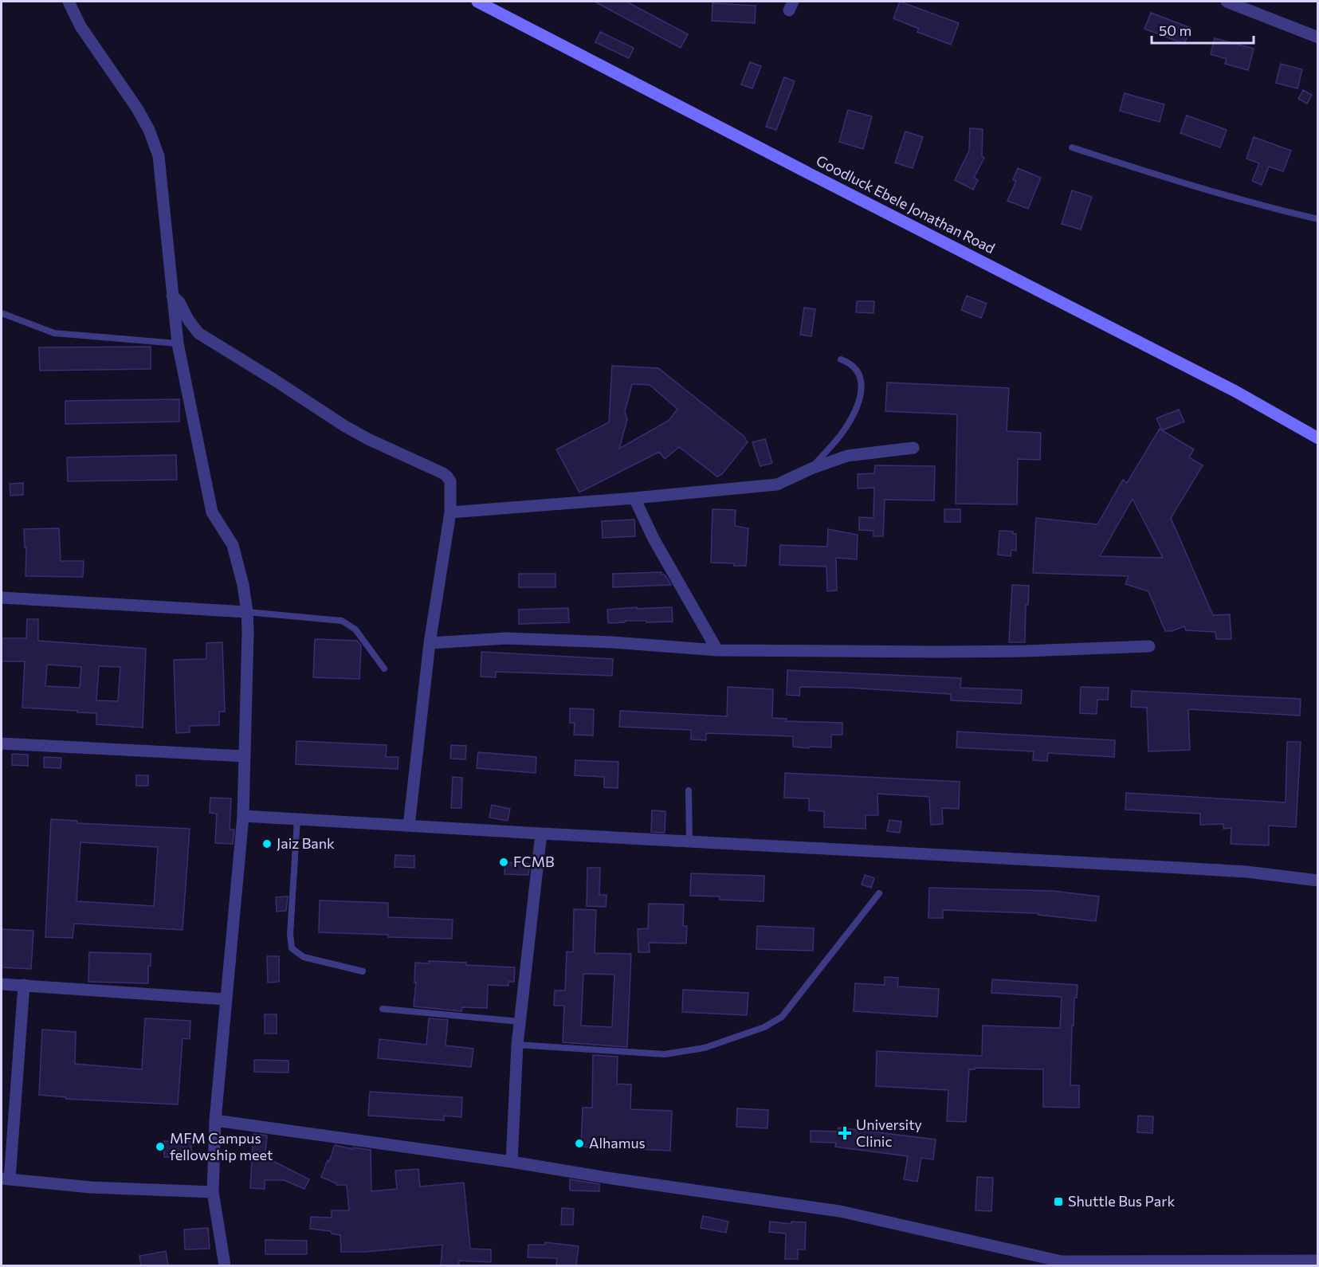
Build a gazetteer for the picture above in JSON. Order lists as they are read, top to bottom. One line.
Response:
{"streets":{"main road":["Goodluck Ebele Jonathan Road"]},"places":{"other":["Jaiz Bank","FCMB","Alhamus","MFM Campus fellowship meet"],"health":["University Clinic"],"transit":["Shuttle Bus Park"]},"scale_bar":"50 m"}
